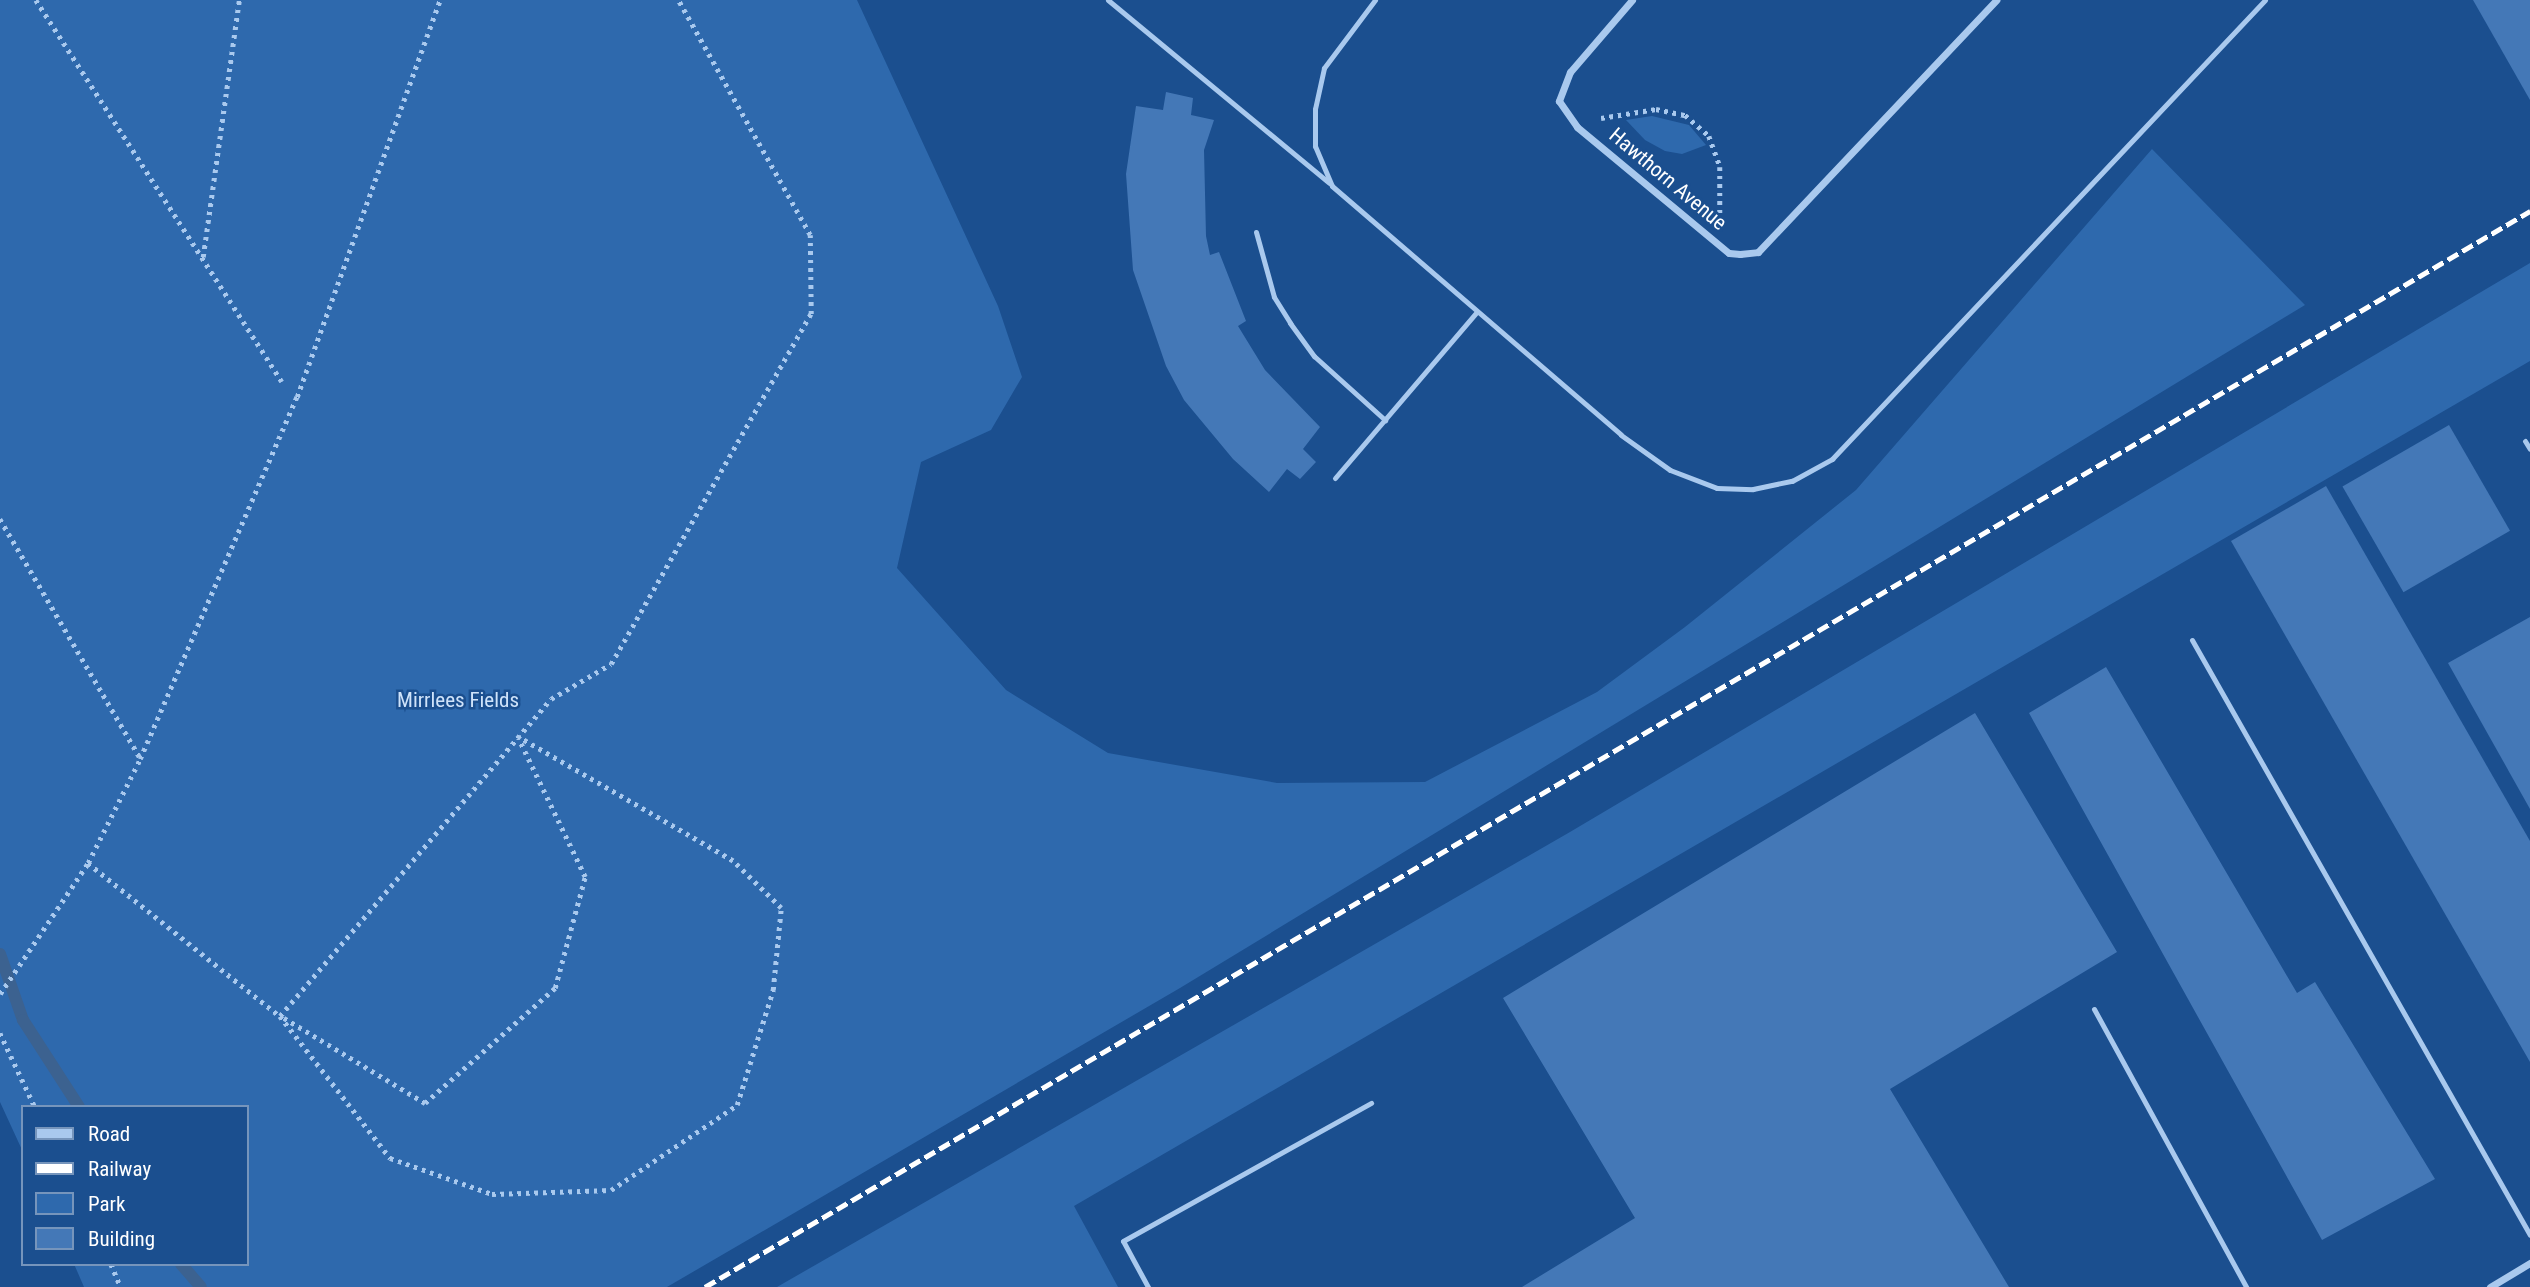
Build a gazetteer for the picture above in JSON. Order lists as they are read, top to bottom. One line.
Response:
{"streets":{"street":["Hawthorn Avenue"]},"parks":["Mirrlees Fields"],"legend":["Road","Railway","Park","Building"]}
